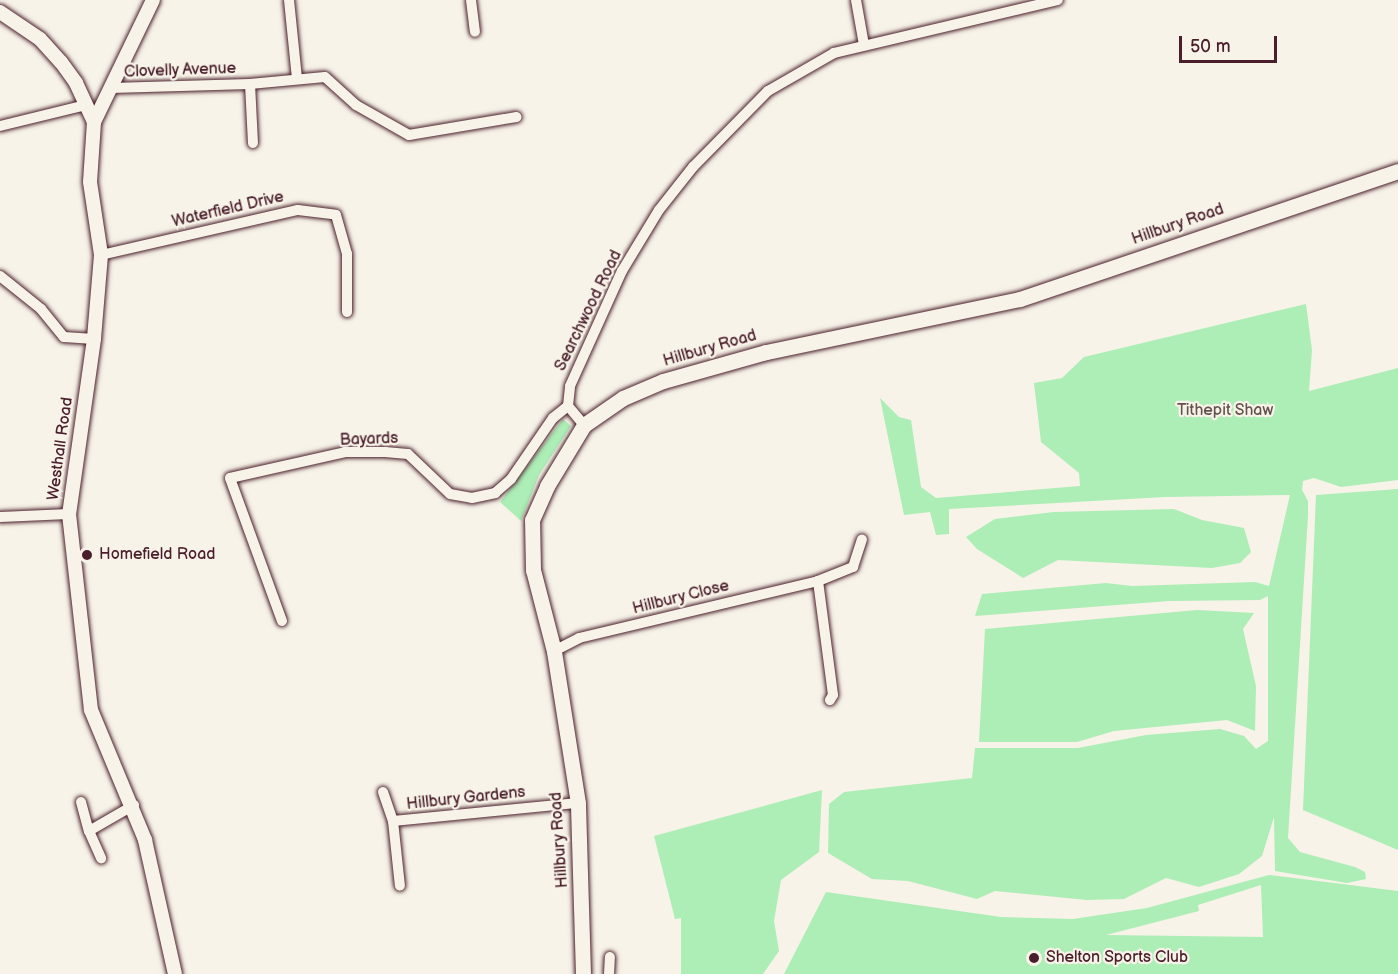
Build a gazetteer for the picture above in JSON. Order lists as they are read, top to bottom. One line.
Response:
{"streets":{"main road":["Hillbury Road"],"street":["Clovelly Avenue","Waterfield Drive","Searchwood Road","Bayards","Westhall Road","Hillbury Close","Hillbury Gardens"]},"crossings":[["Clovelly Avenue","Westhall Road"],["Waterfield Drive","Westhall Road"],["Hillbury Road","Hillbury Close"],["Hillbury Road","Hillbury Gardens"],["Searchwood Road","Bayards"]],"parks":["Tithepit Shaw"],"places":["Homefield Road","Shelton Sports Club"],"scale_bar":"50 m"}
